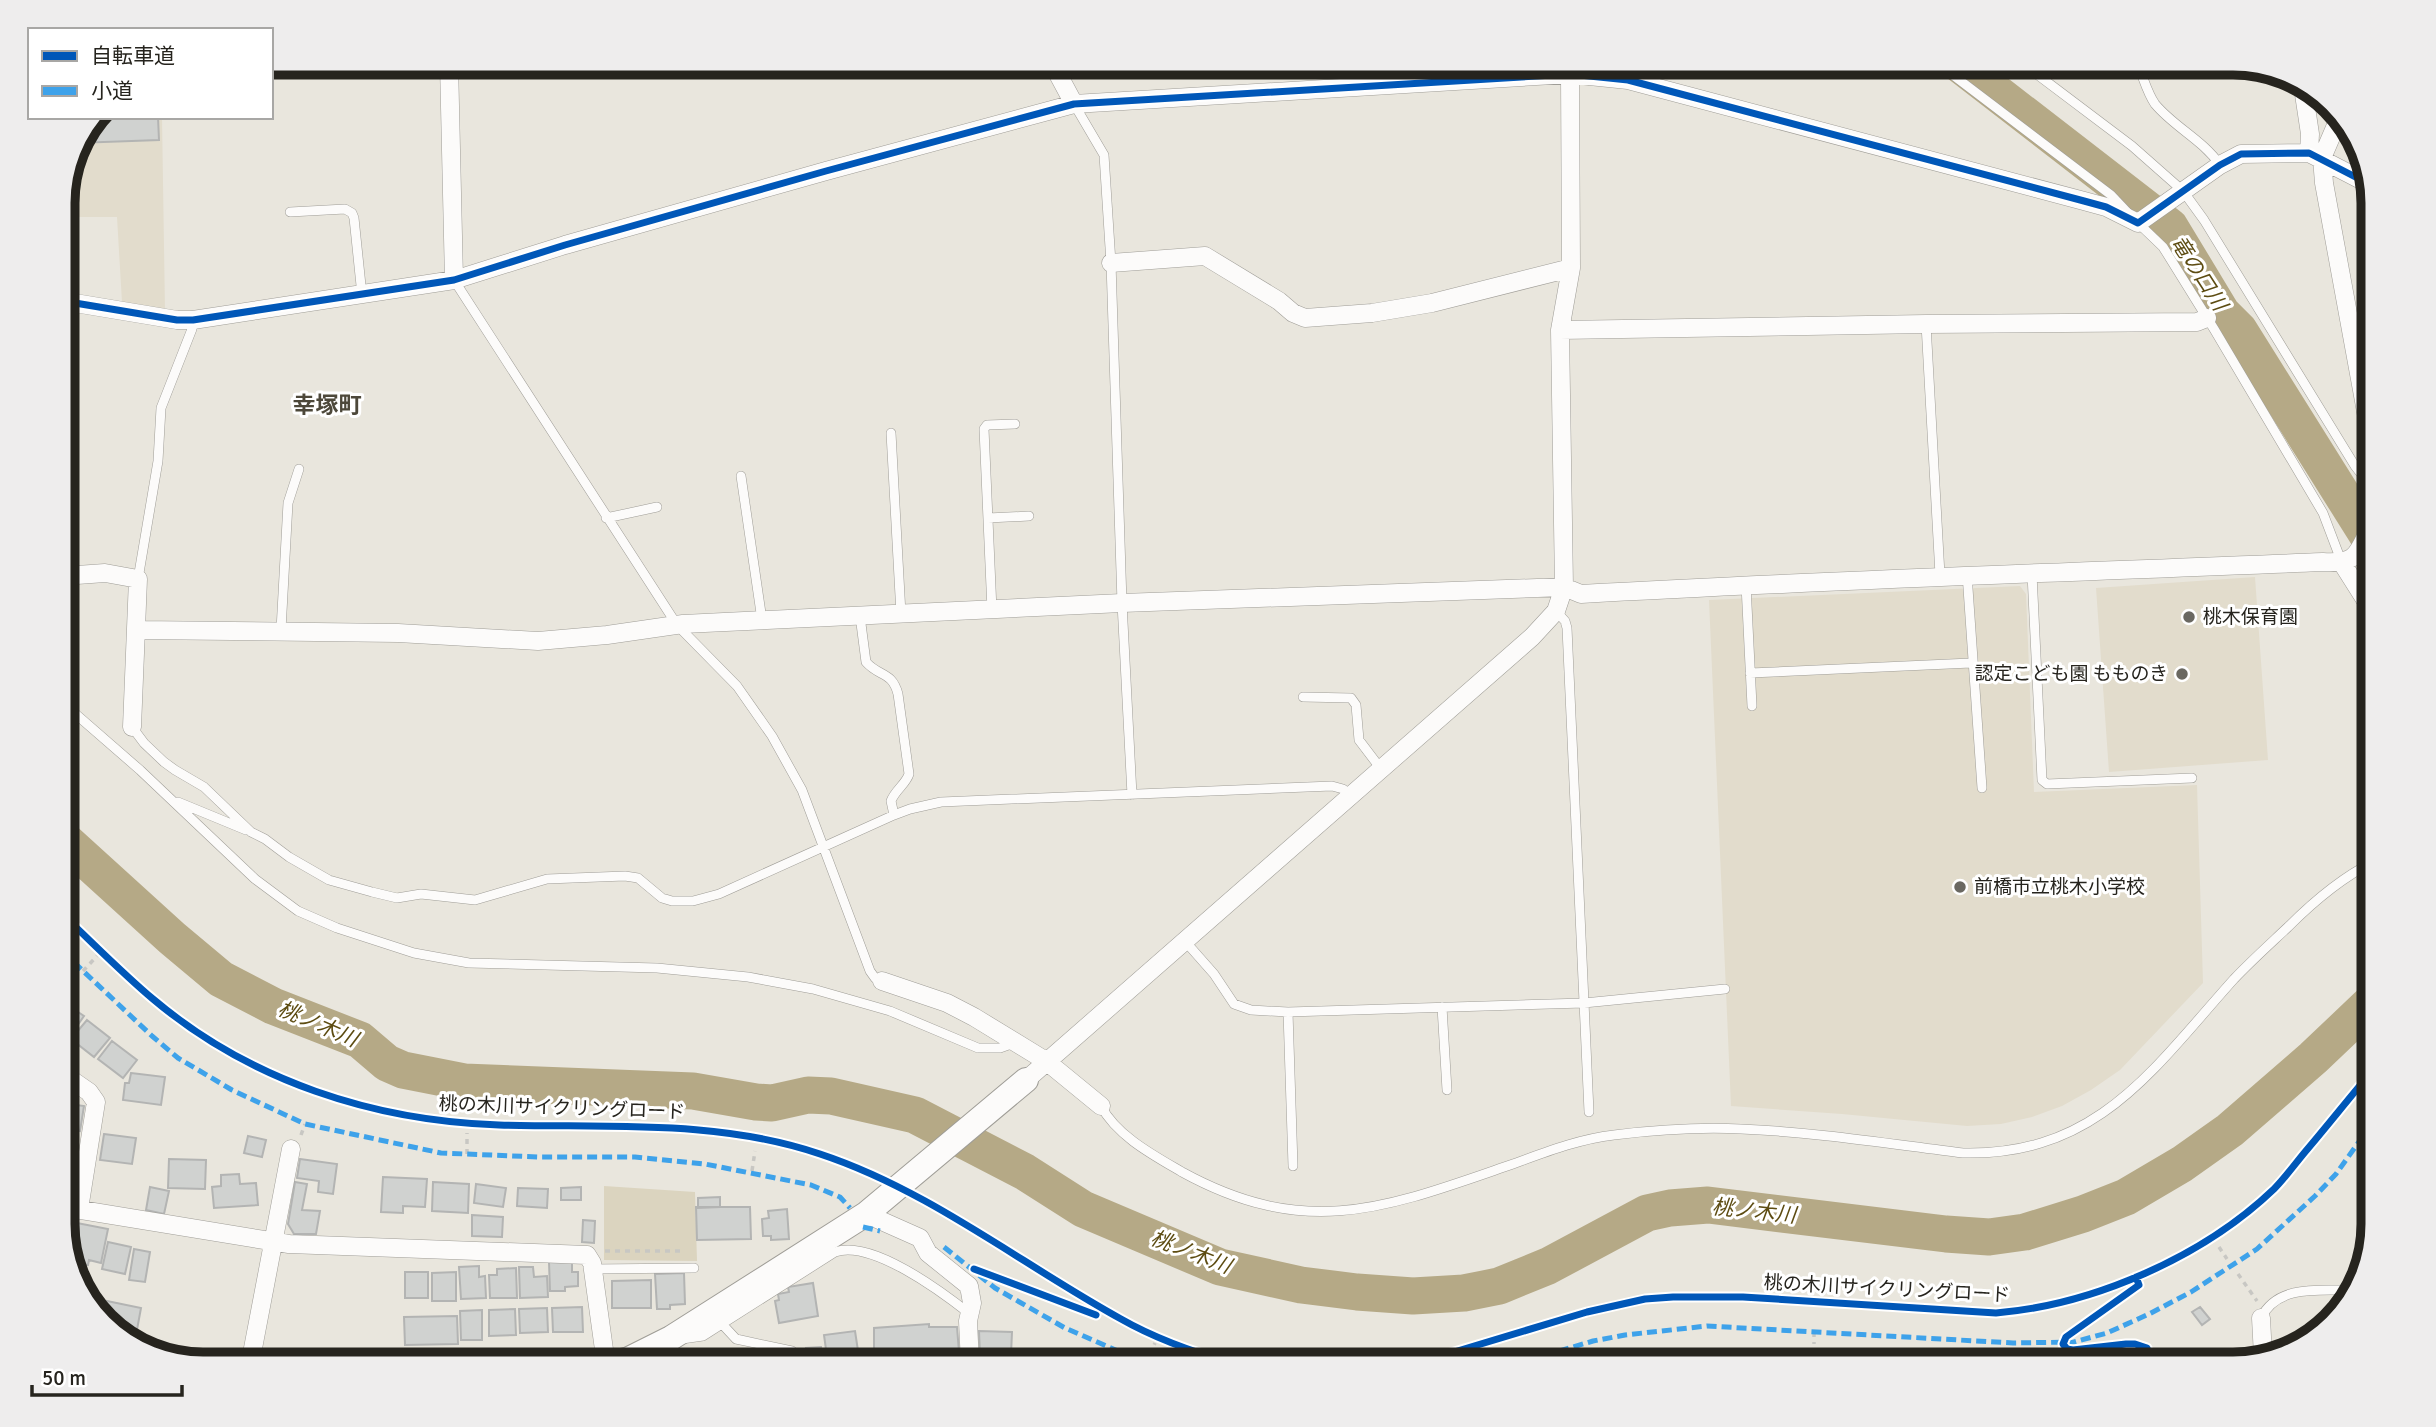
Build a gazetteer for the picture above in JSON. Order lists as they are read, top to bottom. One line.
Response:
{"streets":{"cycle path":["桃の木川サイクリングロード"]},"districts":["幸塚町"],"water":["竜の口川","桃ノ木川"],"places":["桃木保育園","認定こども園 もものき","前橋市立桃木小学校"],"legend":["自転車道","小道"],"scale_bar":"50 m"}
